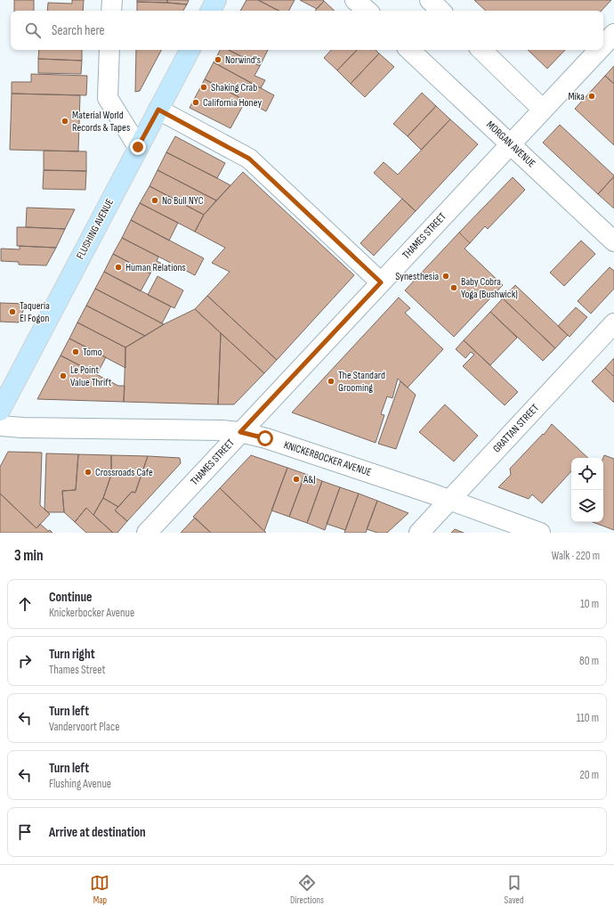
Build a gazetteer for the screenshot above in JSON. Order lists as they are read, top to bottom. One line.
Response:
{"streets":{"main road":["FLUSHING AVENUE"],"street":["MORGAN AVENUE","THAMES STREET","GRATTAN STREET","KNICKERBOCKER AVENUE"]},"crossings":[["MORGAN AVENUE","THAMES STREET"],["THAMES STREET","KNICKERBOCKER AVENUE"],["GRATTAN STREET","KNICKERBOCKER AVENUE"]],"places":["Norwind's","Shaking Crab","Mika","California Honey","Material World Records & Tapes","No Bull NYC","Human Relations","Synesthesia","Baby Cobra Yoga (Bushwick)","Taqueria El Fogon","Tomo","Le Point Value Thrift","The Standard Grooming","Crossroads Cafe","A&J"],"page":{"search":"Search here","heading":["3 min","Walk · 220 m"],"list":[["Continue","Knickerbocker Avenue","10 m"],["Turn right","Thames Street","80 m"],["Turn left","Vandervoort Place","110 m"],["Turn left","Flushing Avenue","20 m"],"Arrive at destination"],"nav":["Map","Directions","Saved"]}}
